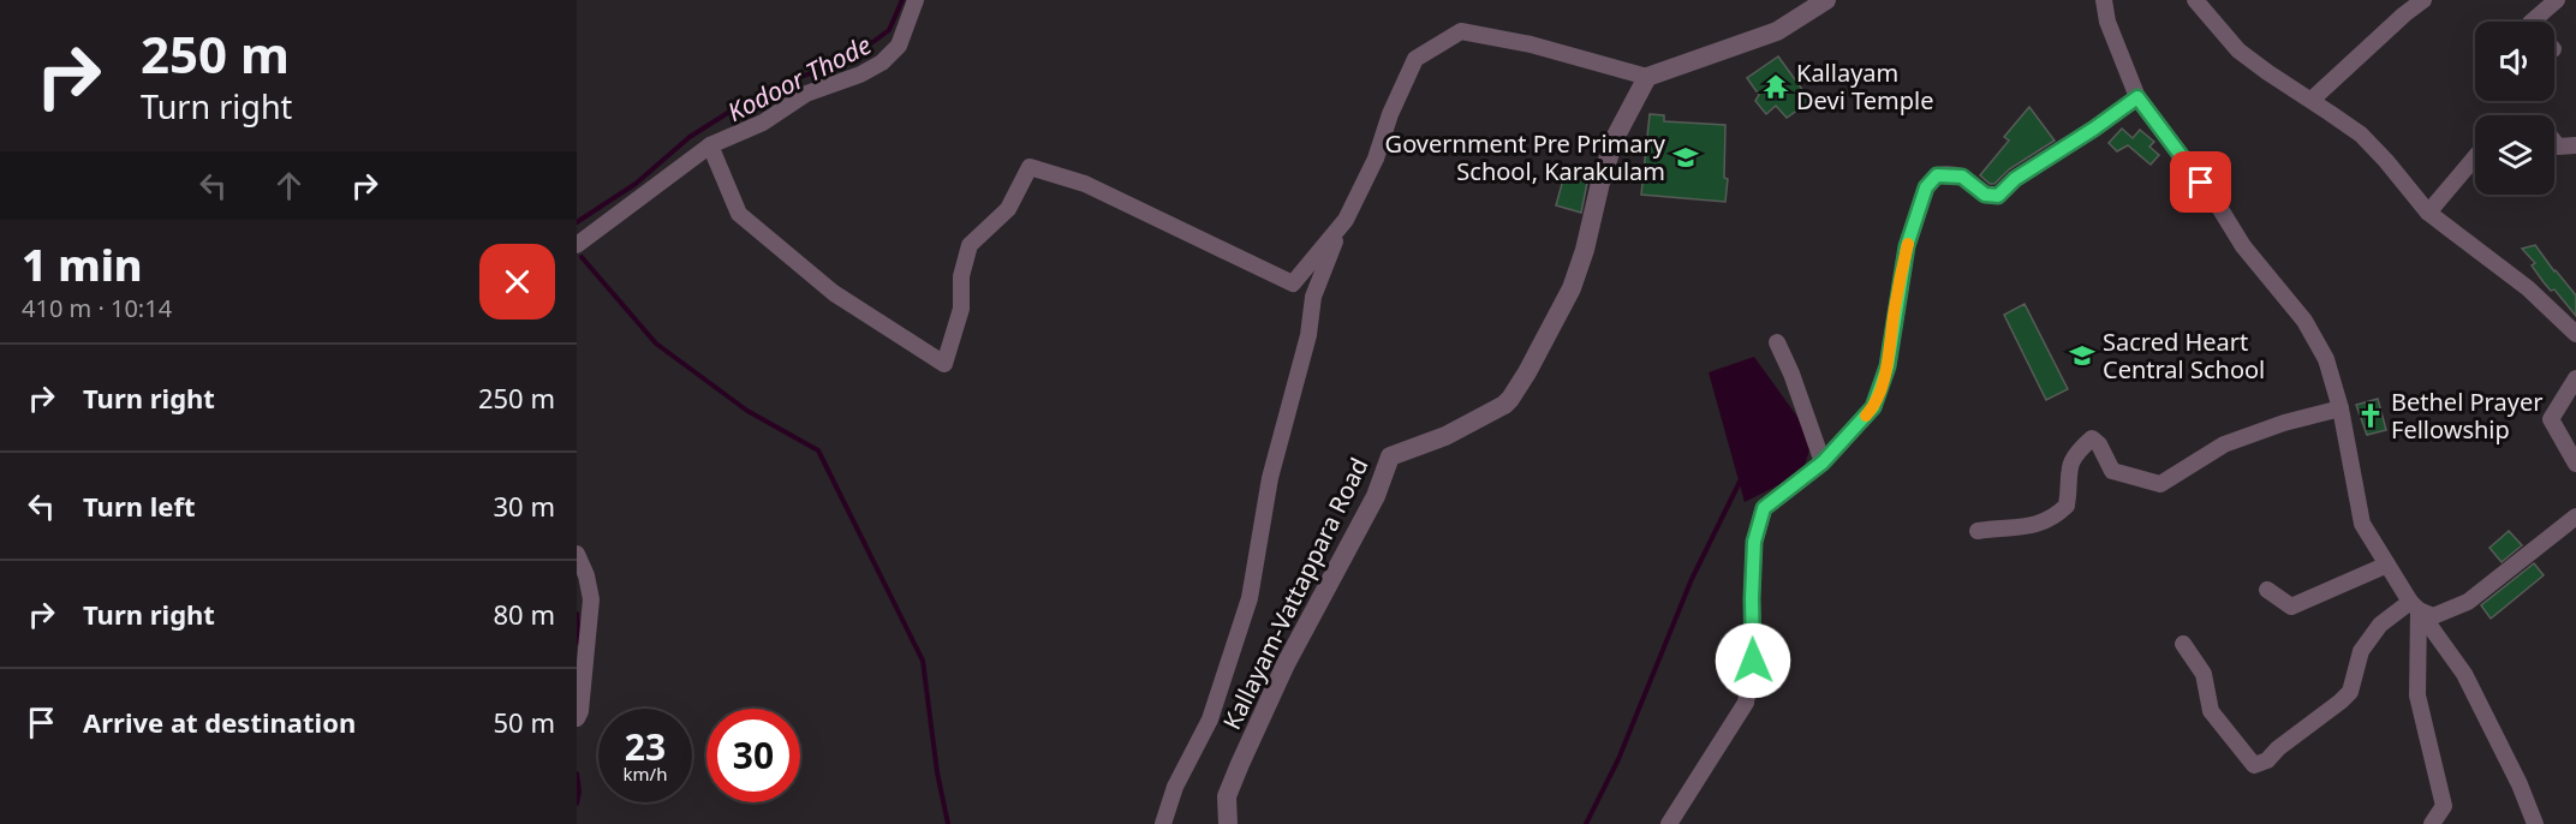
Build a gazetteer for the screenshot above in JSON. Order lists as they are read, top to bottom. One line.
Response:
{"streets":{"street":["Kallayam-Vattappara Road"]},"water":["Kodoor Thode"],"places":{"temple":["Kallayam Devi Temple"],"school or university":["Government Pre Primary School, Karakulam","Sacred Heart Central School"],"church":["Bethel Prayer Fellowship"]},"page":{"turn":["250 m","Turn right"],"heading":["1 min","410 m · 10:14"],"list":[{"name":"Turn right","value":"250 m"},{"name":"Turn left","value":"30 m"},{"name":"Turn right","value":"80 m"},{"name":"Arrive at destination","value":"50 m"}],"speed":"23 km/h","limit":"30"}}
